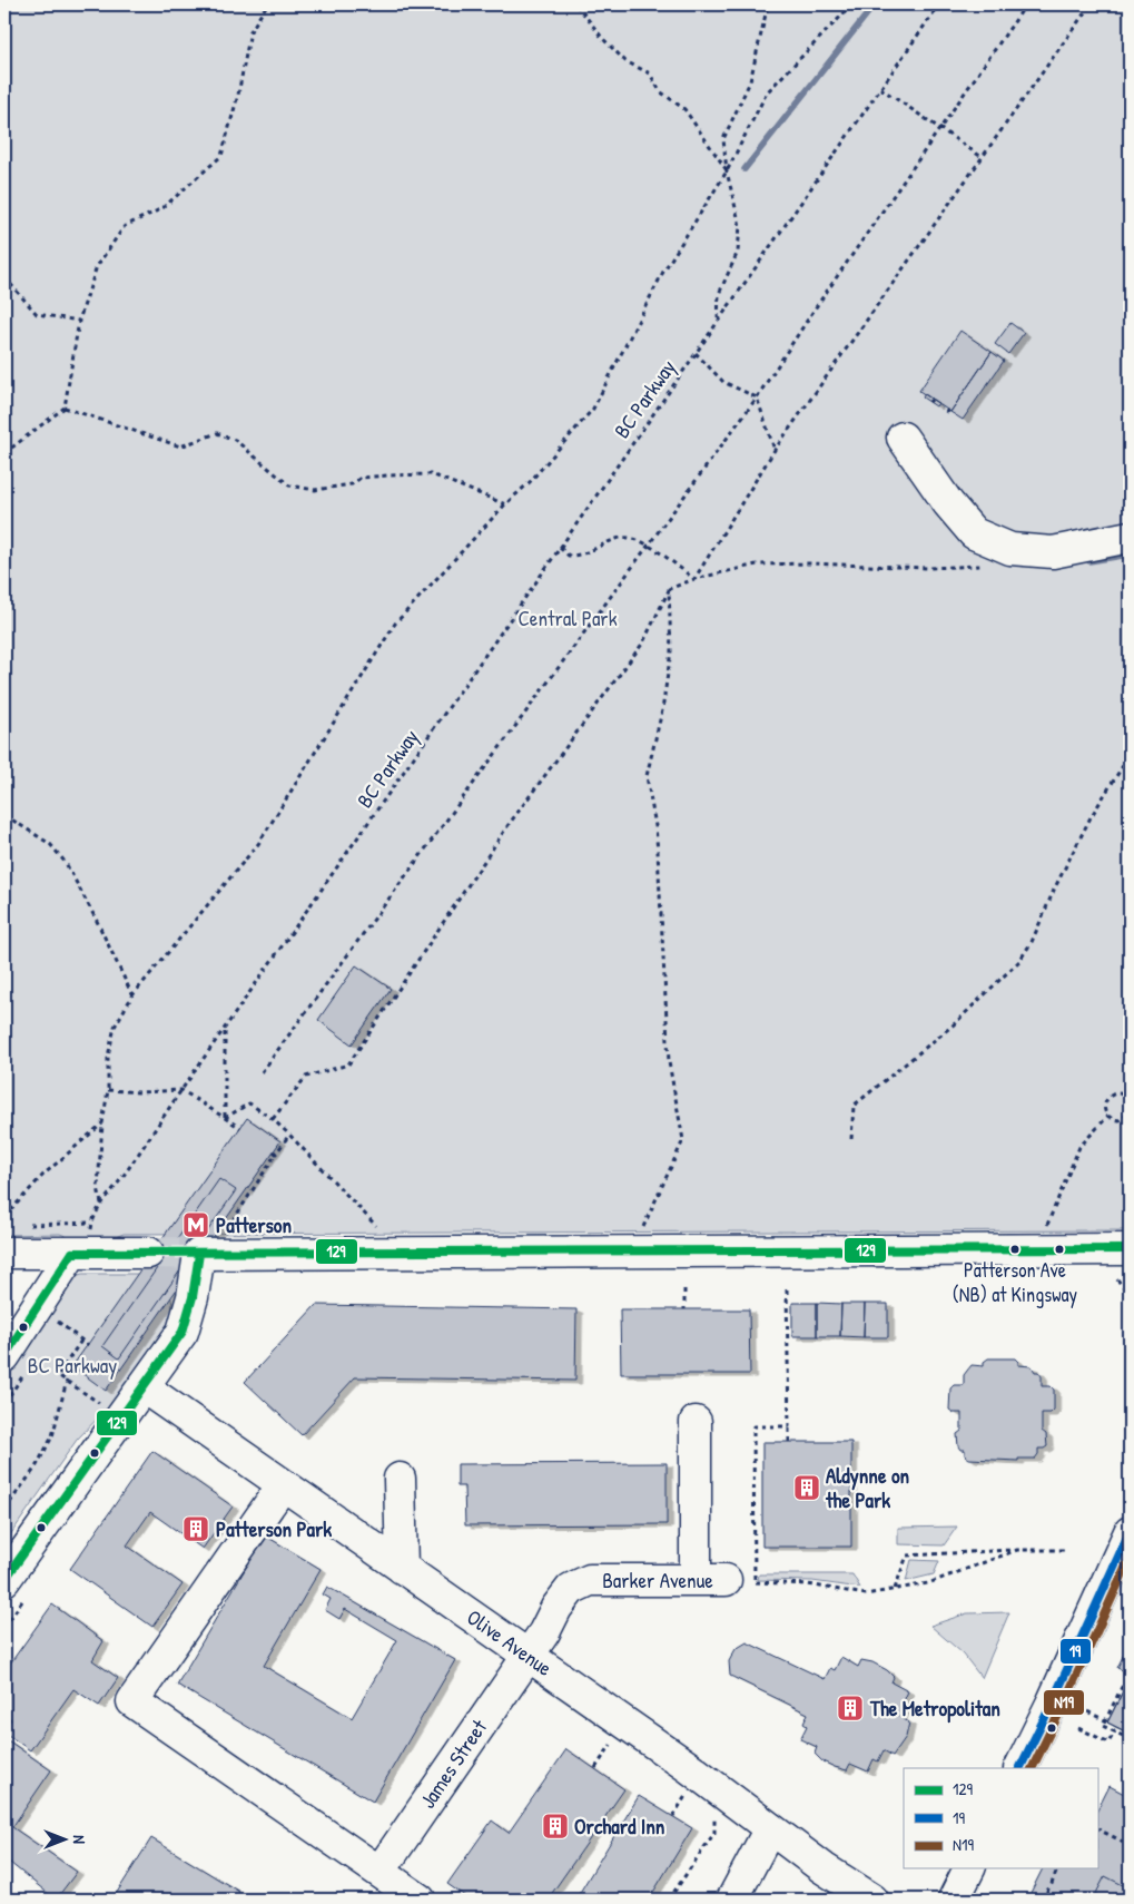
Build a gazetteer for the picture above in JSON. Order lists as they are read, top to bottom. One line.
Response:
{"streets":{"street":["Barker Avenue","Olive Avenue","James Street"],"path":["BC Parkway"]},"crossings":[["Barker Avenue","Olive Avenue"],["Barker Avenue","James Street"],["Olive Avenue","James Street"]],"parks":["Central Park","BC Parkway"],"places":{"metro station":["Patterson"],"other":["Patterson Ave (NB) at Kingsway"],"building":["Aldynne on the Park","Patterson Park","The Metropolitan","Orchard Inn"]},"lines":["transit line 129","transit line 19","transit line N19"],"legend":["129","19","N19"],"north":"right"}
